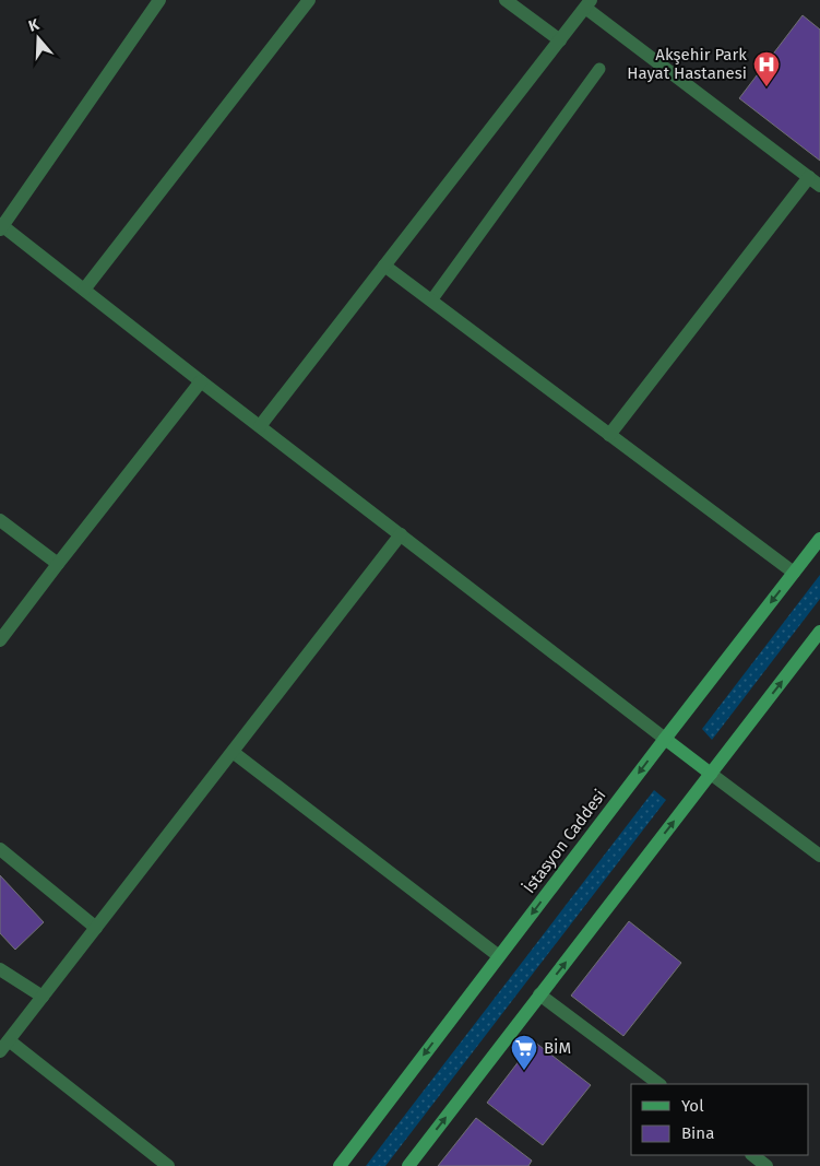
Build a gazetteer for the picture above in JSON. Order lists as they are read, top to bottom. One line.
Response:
{"streets":{"main road":["İstasyon Caddesi"]},"places":{"hospital":["Akşehir Park Hayat Hastanesi"],"supermarket":["BİM"]},"legend":["Yol","Bina"],"north":"top"}
